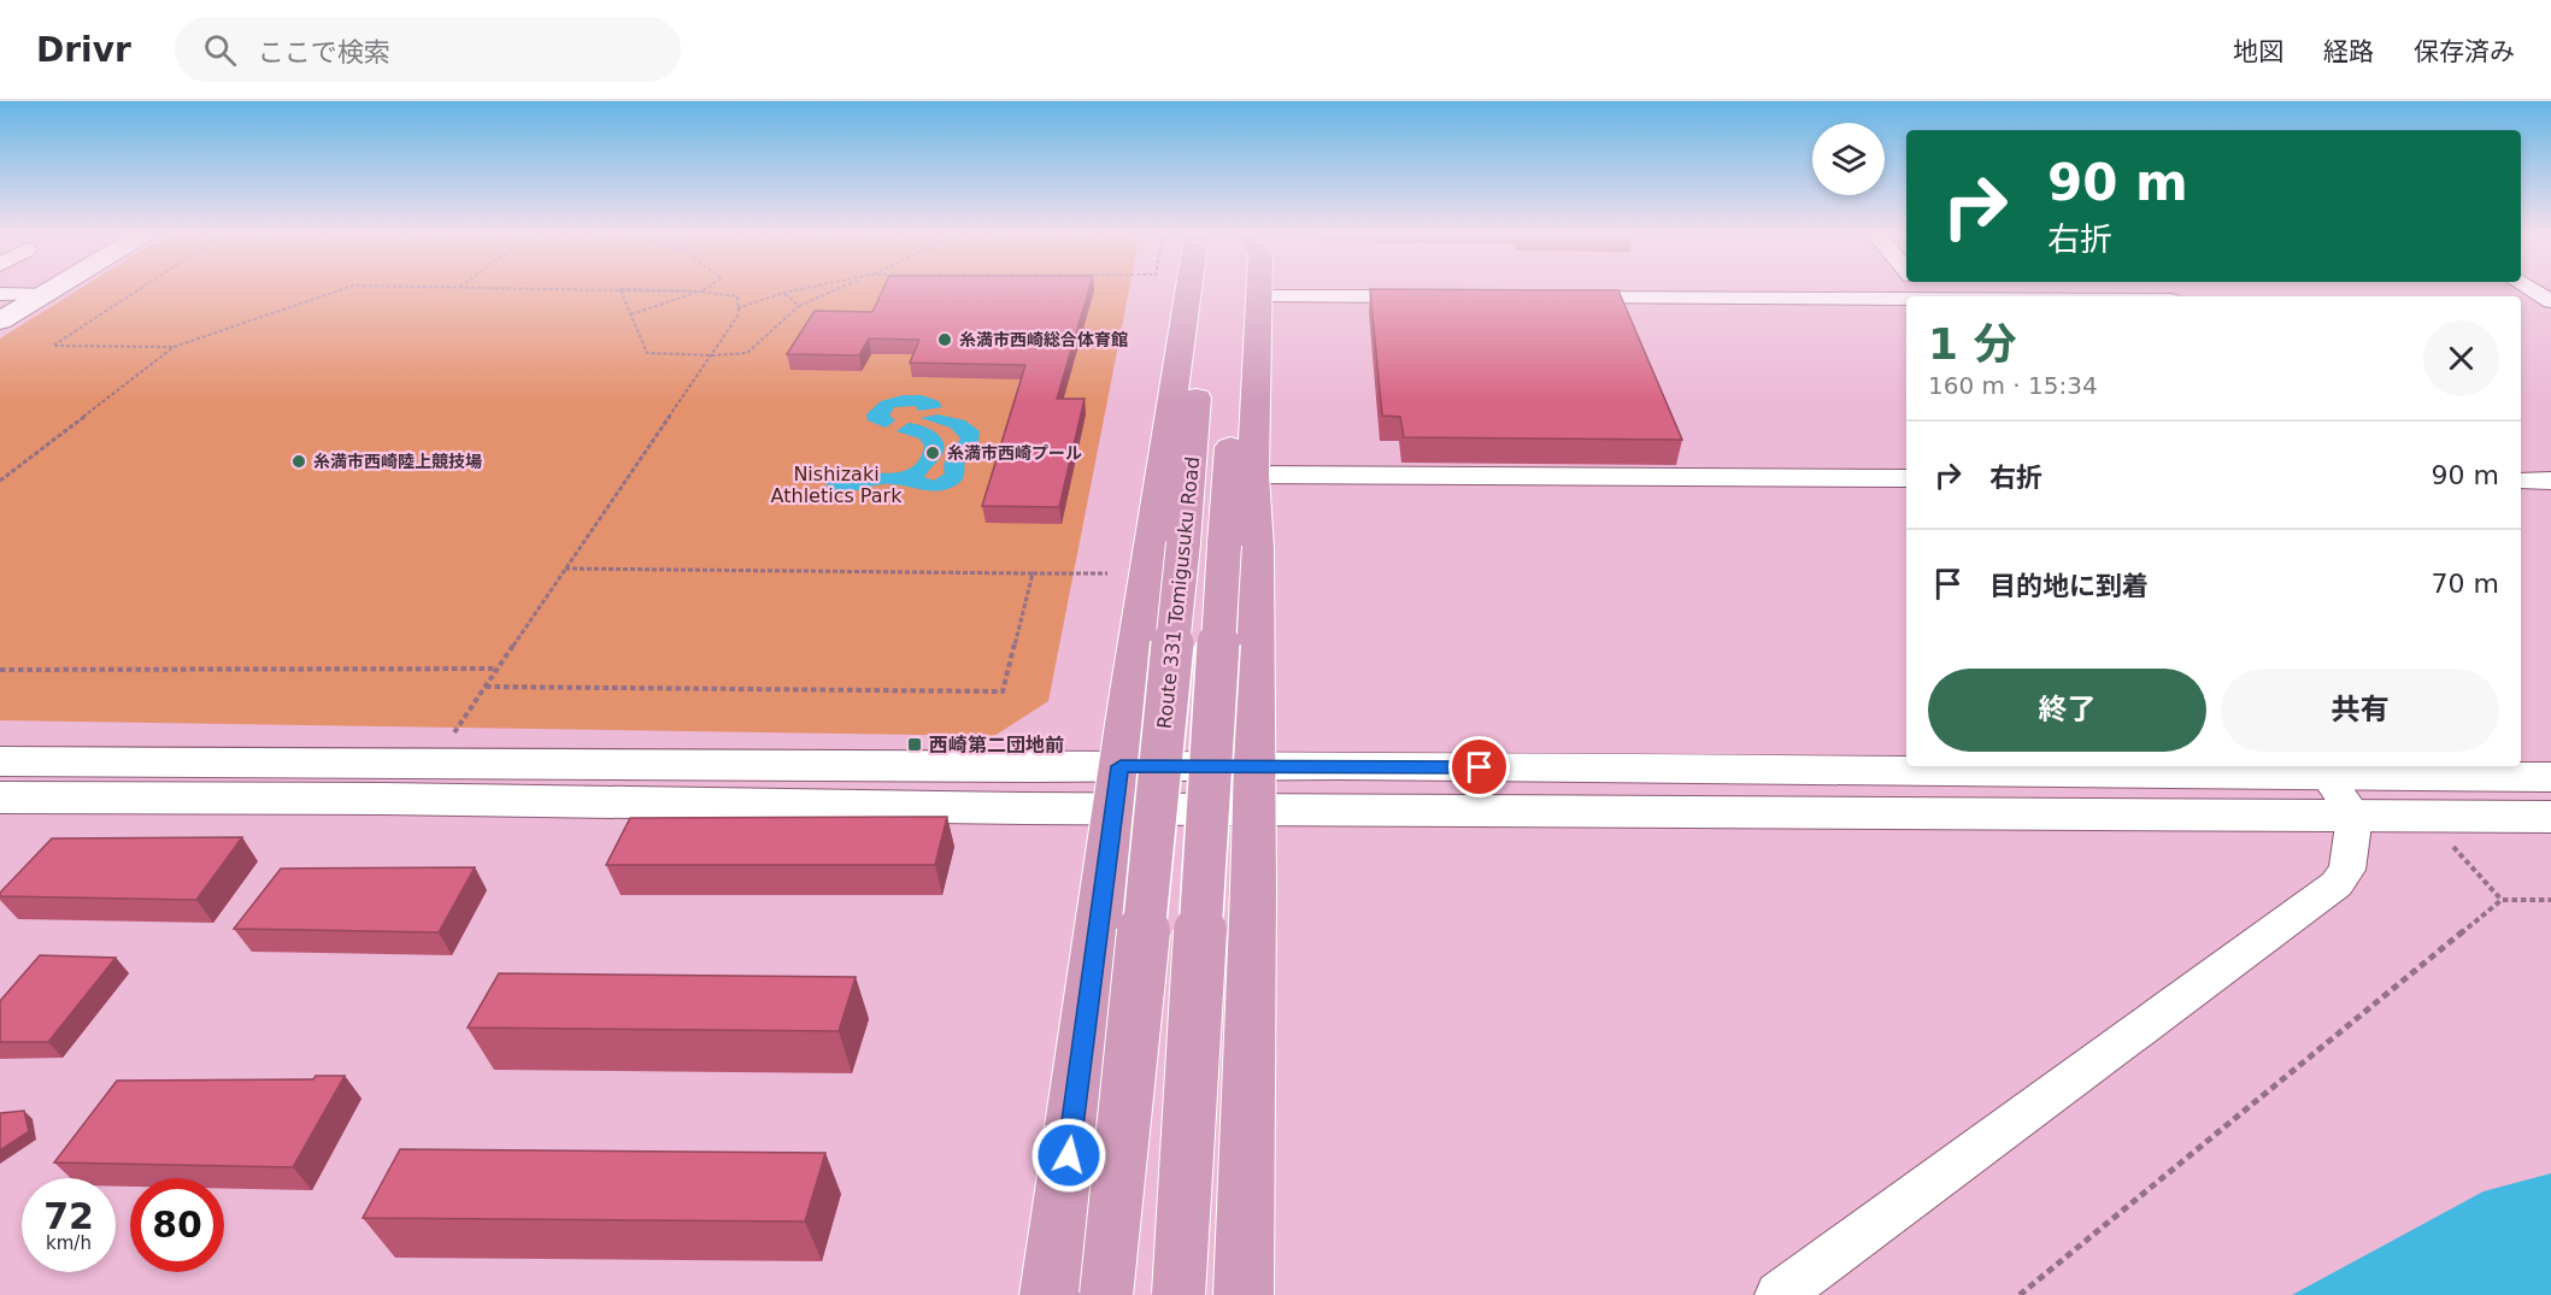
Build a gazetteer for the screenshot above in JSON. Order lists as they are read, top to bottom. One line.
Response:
{"streets":{"highway":["Route 331 Tomigusuku Road"]},"parks":["Nishizaki Athletics Park"],"places":{"other":["糸満市西崎総合体育館","糸満市西崎プール","糸満市西崎陸上競技場"],"transit":["西崎第二団地前"]},"page":{"header":"Drivr","search":"ここで検索","nav":["地図","経路","保存済み"],"turn":["90 m","右折"],"heading":["1 分","160 m · 15:34"],"list":[{"name":"右折","value":"90 m"},{"name":"目的地に到着","value":"70 m"}],"buttons":["終了","共有"],"speed":"72 km/h","limit":"80"}}
